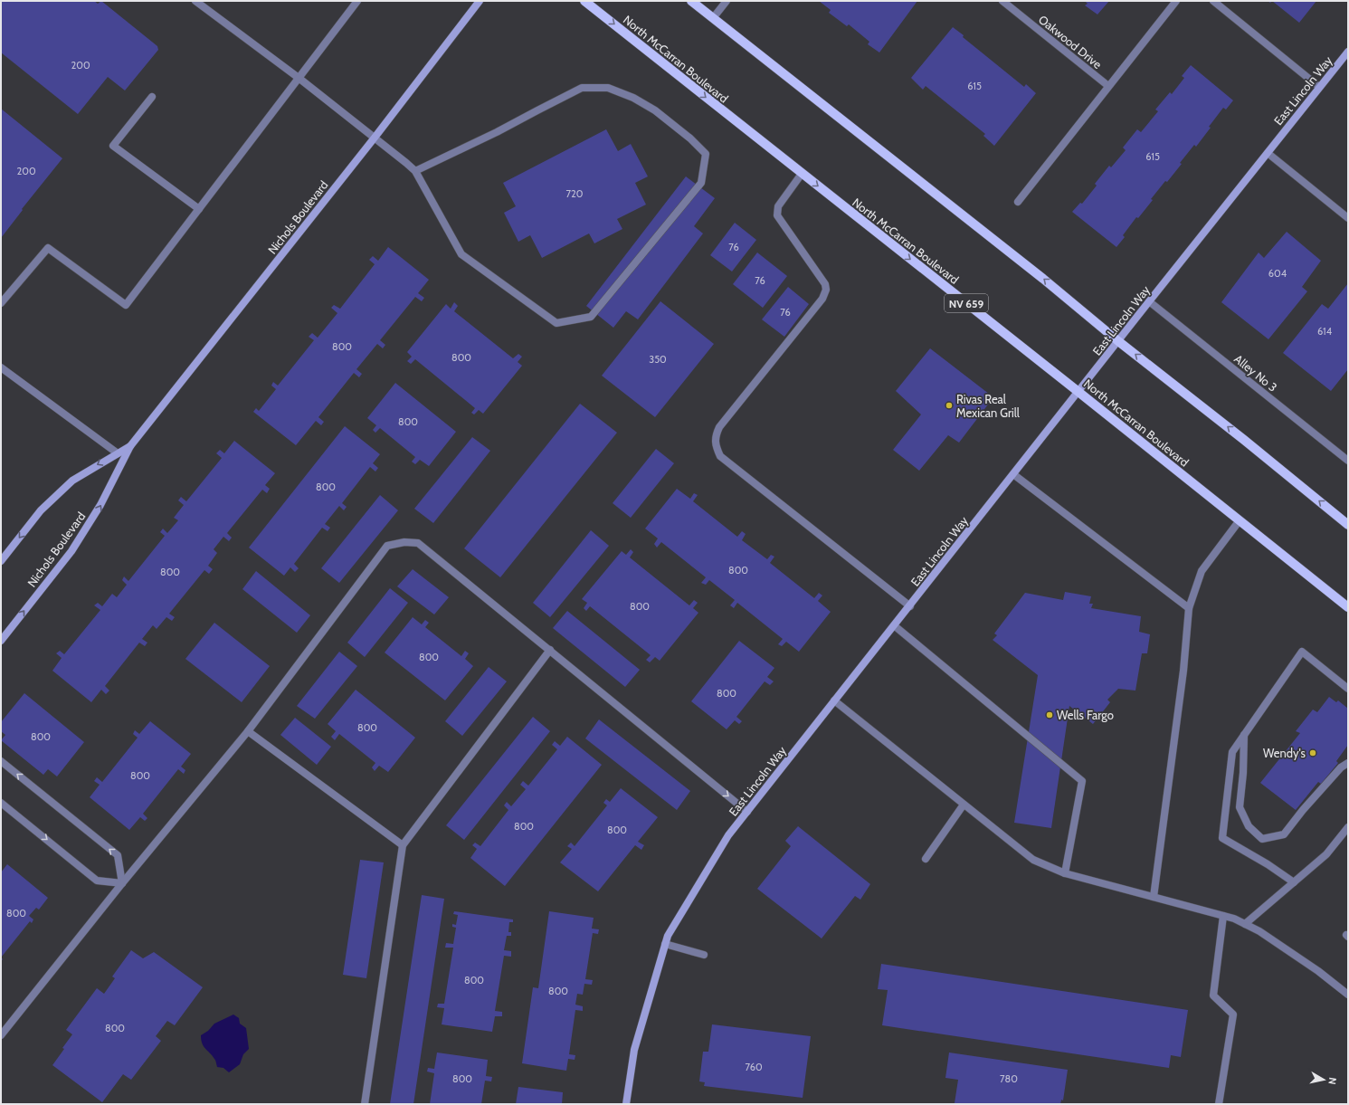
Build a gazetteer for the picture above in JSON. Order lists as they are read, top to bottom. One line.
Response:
{"streets":{"main road":["North McCarran Boulevard","NV 659"],"street":["Oakwood Drive","East Lincoln Way","Nichols Boulevard","Alley No 3"]},"crossings":[["North McCarran Boulevard","East Lincoln Way"],["East Lincoln Way","Alley No 3"]],"places":["Rivas Real Mexican Grill","Wells Fargo","Wendy's"],"house_numbers":["200","615","615","200","720","76","604","76","76","614","800","800","350","800","800","800","800","800","800","800","800","800","800","800","800","800","800","800","800","760","800","780"],"north":"right"}
